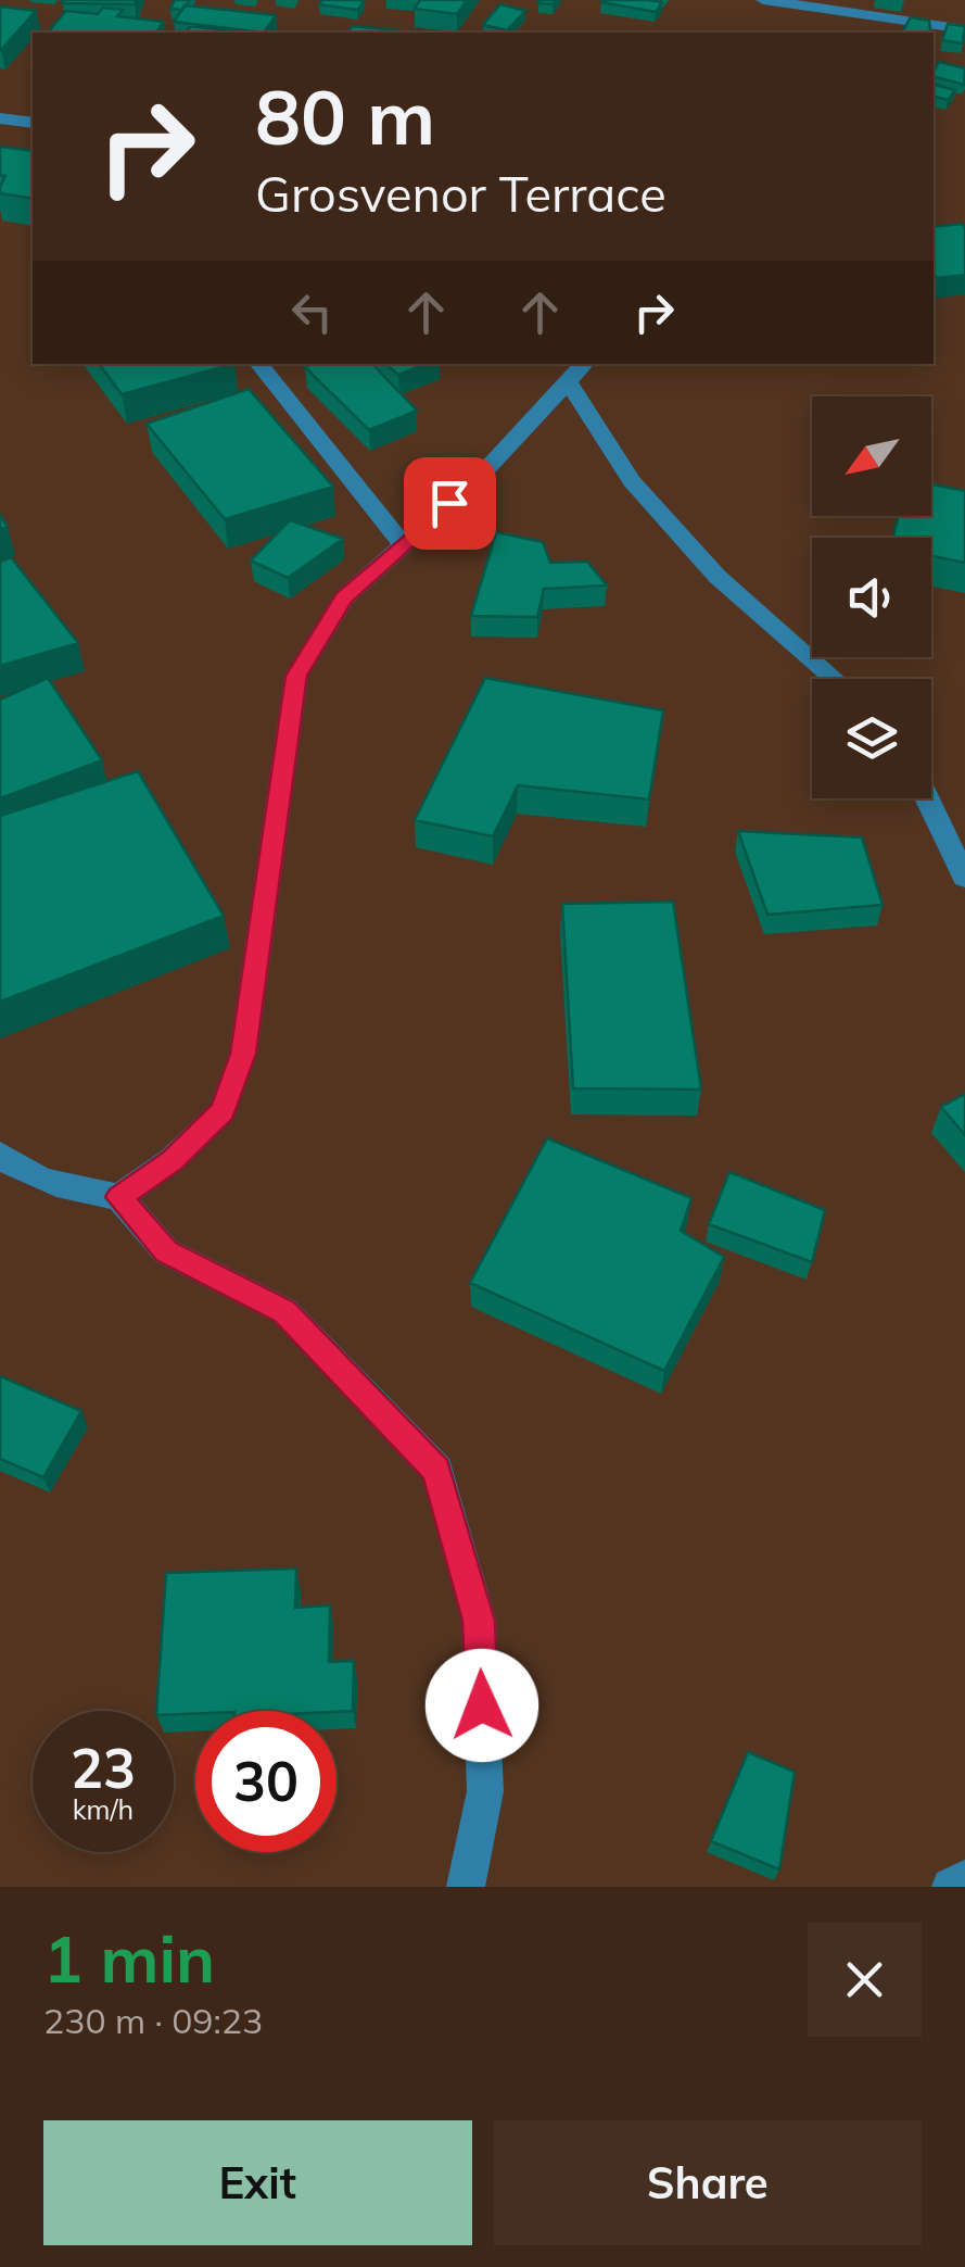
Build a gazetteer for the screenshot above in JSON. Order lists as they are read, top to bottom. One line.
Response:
{"north":"bottom left","page":{"turn":["80 m","Grosvenor Terrace"],"speed":"23 km/h","limit":"30","heading":["1 min","230 m · 09:23"],"buttons":["Exit","Share"]}}
